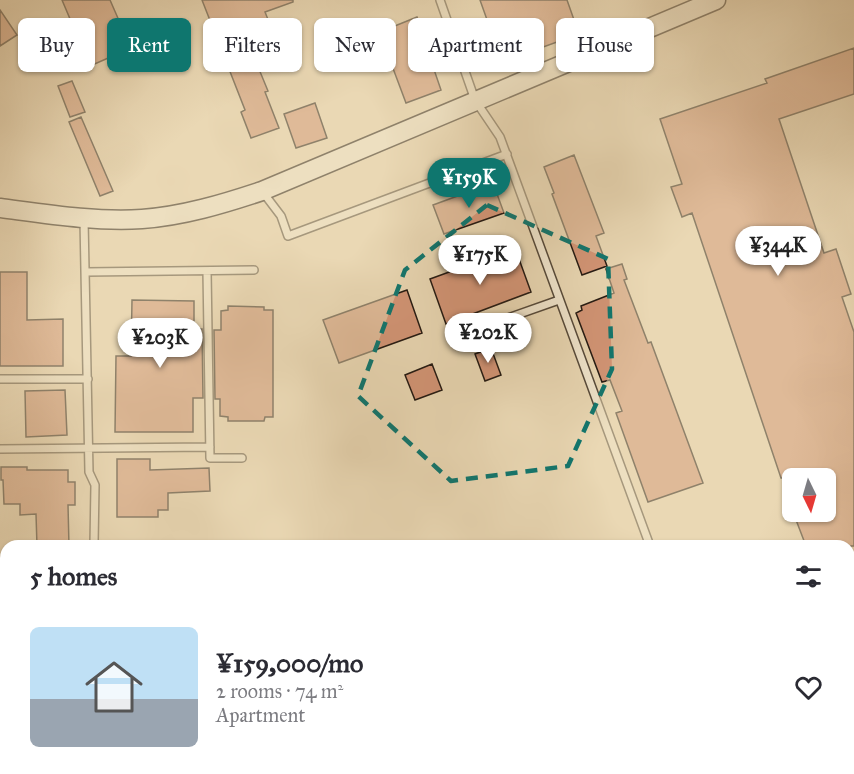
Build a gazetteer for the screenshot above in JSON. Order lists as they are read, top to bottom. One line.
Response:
{"north":"bottom","page":{"chip":["Buy","Rent","Filters","New","Apartment","House"],"price":["¥159K","¥344K","¥175K","¥202K","¥203K"],"heading":"5 homes","list":[{"name":"¥159,000/mo","note":"2 rooms · 74 m² · Apartment"}]}}
